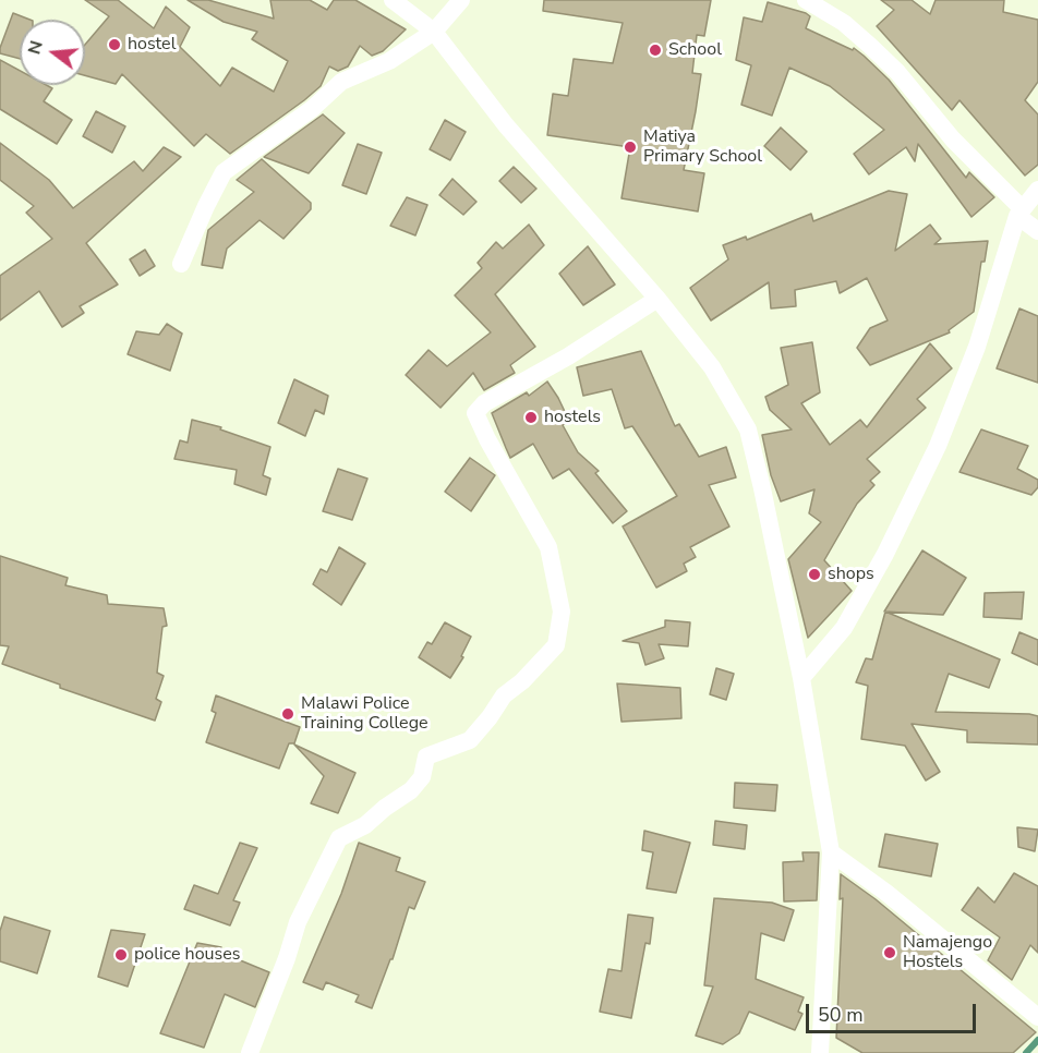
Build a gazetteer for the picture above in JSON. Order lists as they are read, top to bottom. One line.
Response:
{"places":["hostel","School","Matiya Primary School","hostels","shops","Malawi Police Training College","Namajengo Hostels","police houses"],"scale_bar":"50 m","north":"left"}
